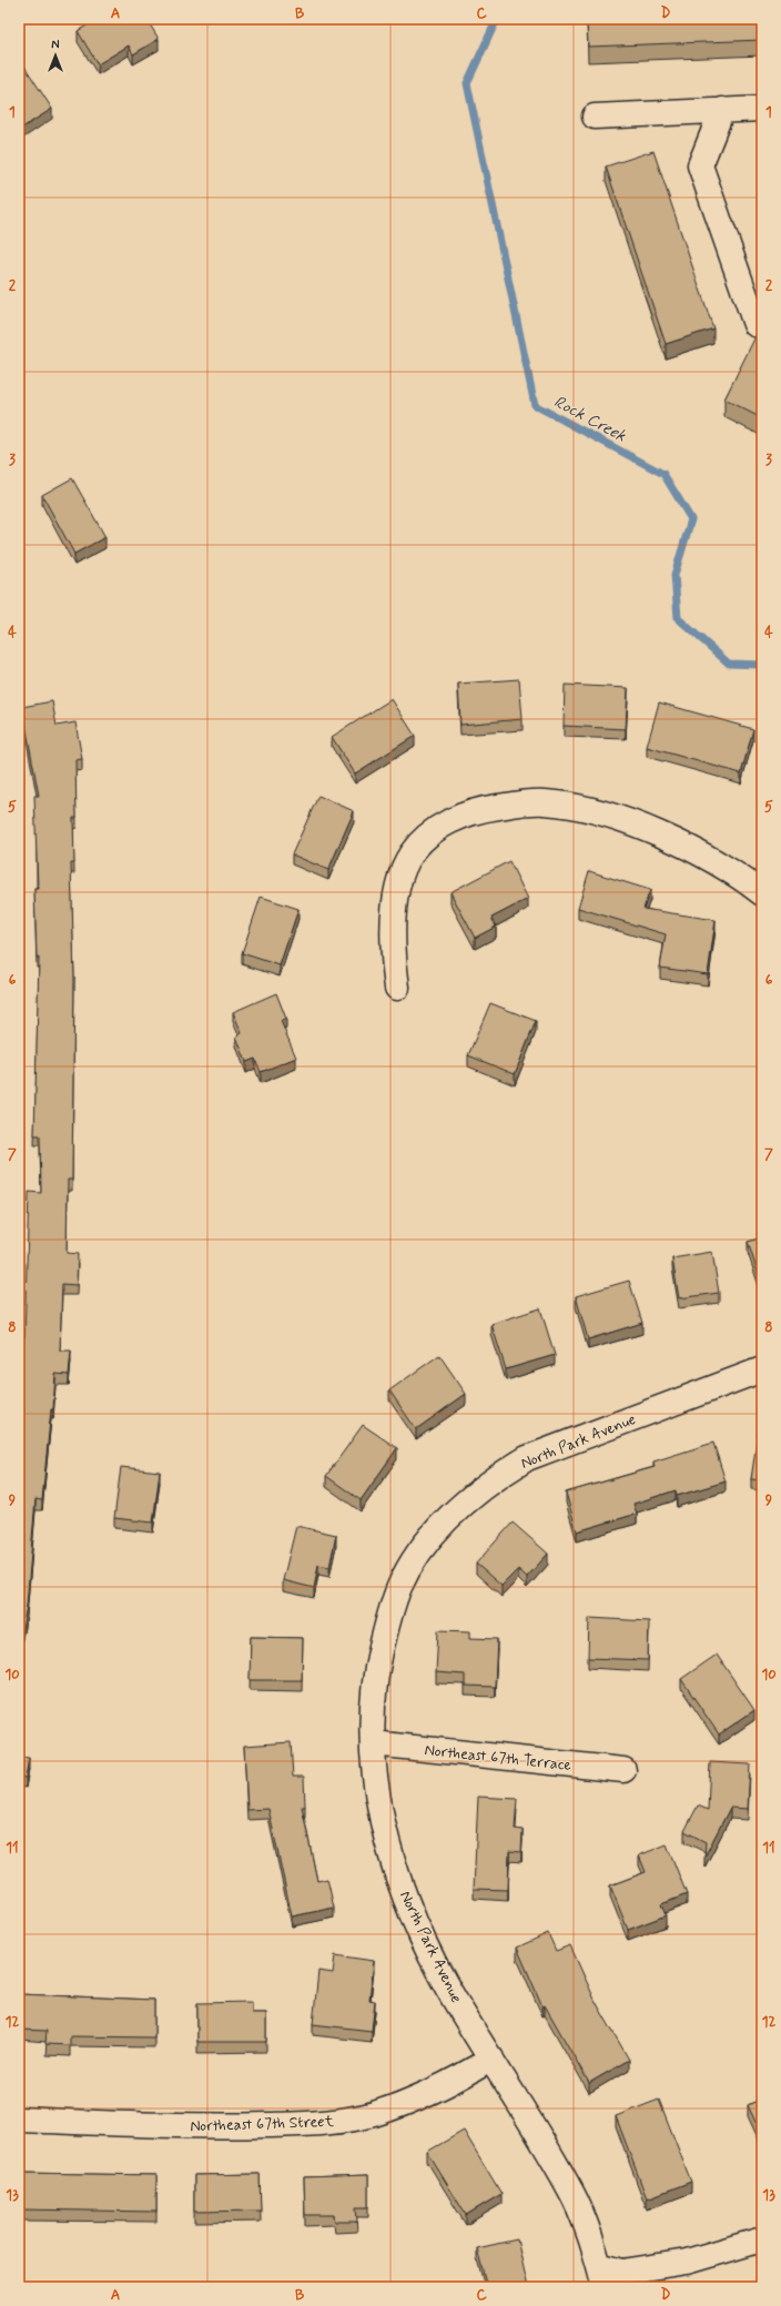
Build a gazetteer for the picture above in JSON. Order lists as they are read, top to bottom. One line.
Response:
{"streets":{"street":["North Park Avenue","Northeast 67th Terrace","Northeast 67th Street"]},"crossings":[["North Park Avenue","Northeast 67th Terrace"],["North Park Avenue","Northeast 67th Street"]],"water":["Rock Creek"],"north":"top","grid":{"columns":["A","B","C","D"],"rows":["1","2","3","4","5","6","7","8","9","10","11","12","13"]}}
